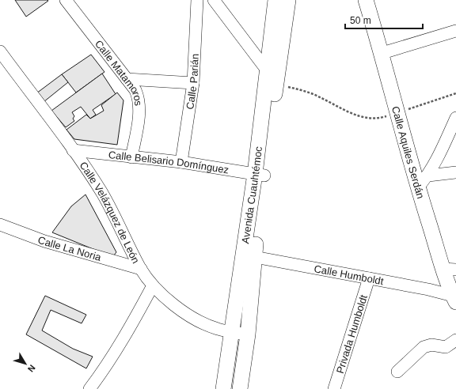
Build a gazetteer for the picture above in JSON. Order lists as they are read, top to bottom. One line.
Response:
{"streets":{"main road":["Calle Aquiles Serdán","Avenida Cuauhtémoc"],"street":["Calle Matamoros","Calle Parián","Calle Belisario Domínguez","Calle Velázquez de León","Calle La Noria","Calle Humboldt","Privada Humboldt"]},"crossings":[["Calle Matamoros","Calle Belisario Domínguez"],["Calle Parián","Calle Belisario Domínguez"],["Calle Aquiles Serdán","Calle Humboldt"],["Calle Belisario Domínguez","Avenida Cuauhtémoc"],["Calle Belisario Domínguez","Calle Velázquez de León"],["Avenida Cuauhtémoc","Calle Velázquez de León"],["Avenida Cuauhtémoc","Calle Humboldt"],["Calle Velázquez de León","Calle La Noria"],["Calle Humboldt","Privada Humboldt"]],"scale_bar":"50 m","north":"bottom right"}
